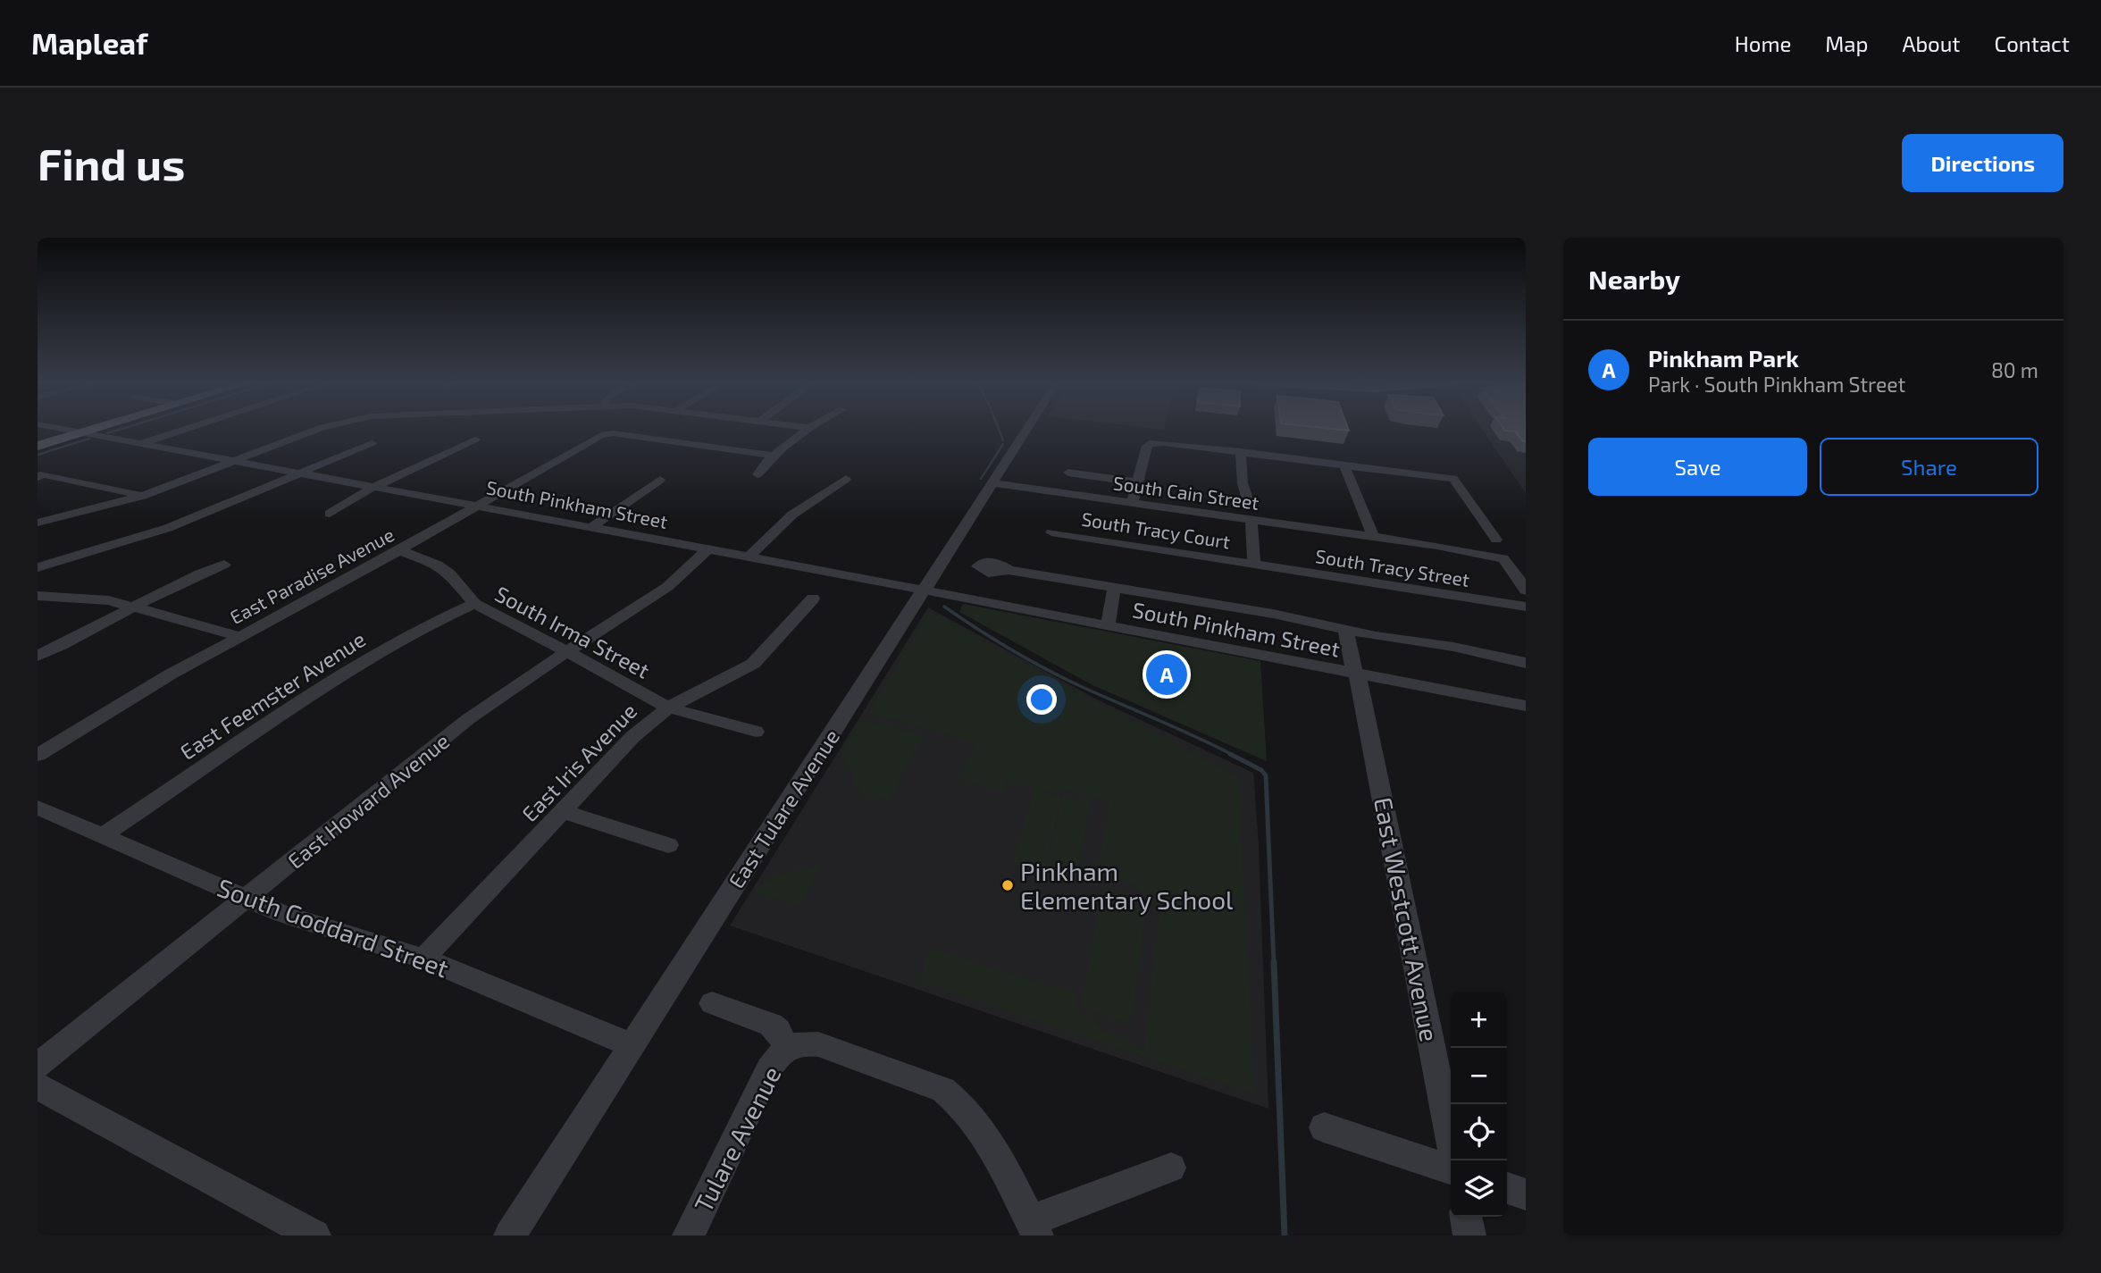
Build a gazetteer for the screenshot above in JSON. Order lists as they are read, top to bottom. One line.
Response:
{"streets":{"street":["South Cain Street","South Pinkham Street","South Tracy Court","South Tracy Street","East Paradise Avenue","South Irma Street","East Feemster Avenue","East Iris Avenue","East Howard Avenue","East Tulare Avenue","East Westcott Avenue","South Goddard Street","Tulare Avenue"]},"crossings":[["South Cain Street","East Tulare Avenue"],["South Pinkham Street","East Paradise Avenue"],["South Pinkham Street","East Howard Avenue"],["South Pinkham Street","East Tulare Avenue"],["South Pinkham Street","East Westcott Avenue"],["South Tracy Court","South Tracy Street"],["East Paradise Avenue","South Irma Street"],["South Irma Street","East Feemster Avenue"],["South Irma Street","East Iris Avenue"],["South Irma Street","East Howard Avenue"],["East Feemster Avenue","South Goddard Street"],["East Iris Avenue","South Goddard Street"],["East Howard Avenue","South Goddard Street"],["East Tulare Avenue","South Goddard Street"]],"places":["Pinkham Elementary School"],"page":{"header":"Mapleaf","nav":["Home","Map","About","Contact"],"buttons":["Directions",["Save","Share"]],"title":"Find us","heading":"Nearby","list":[{"mark":"A","name":"Pinkham Park","note":"Park · South Pinkham Street","value":"80 m"}],"pins":"A","map_buttons":["+","−"]}}
